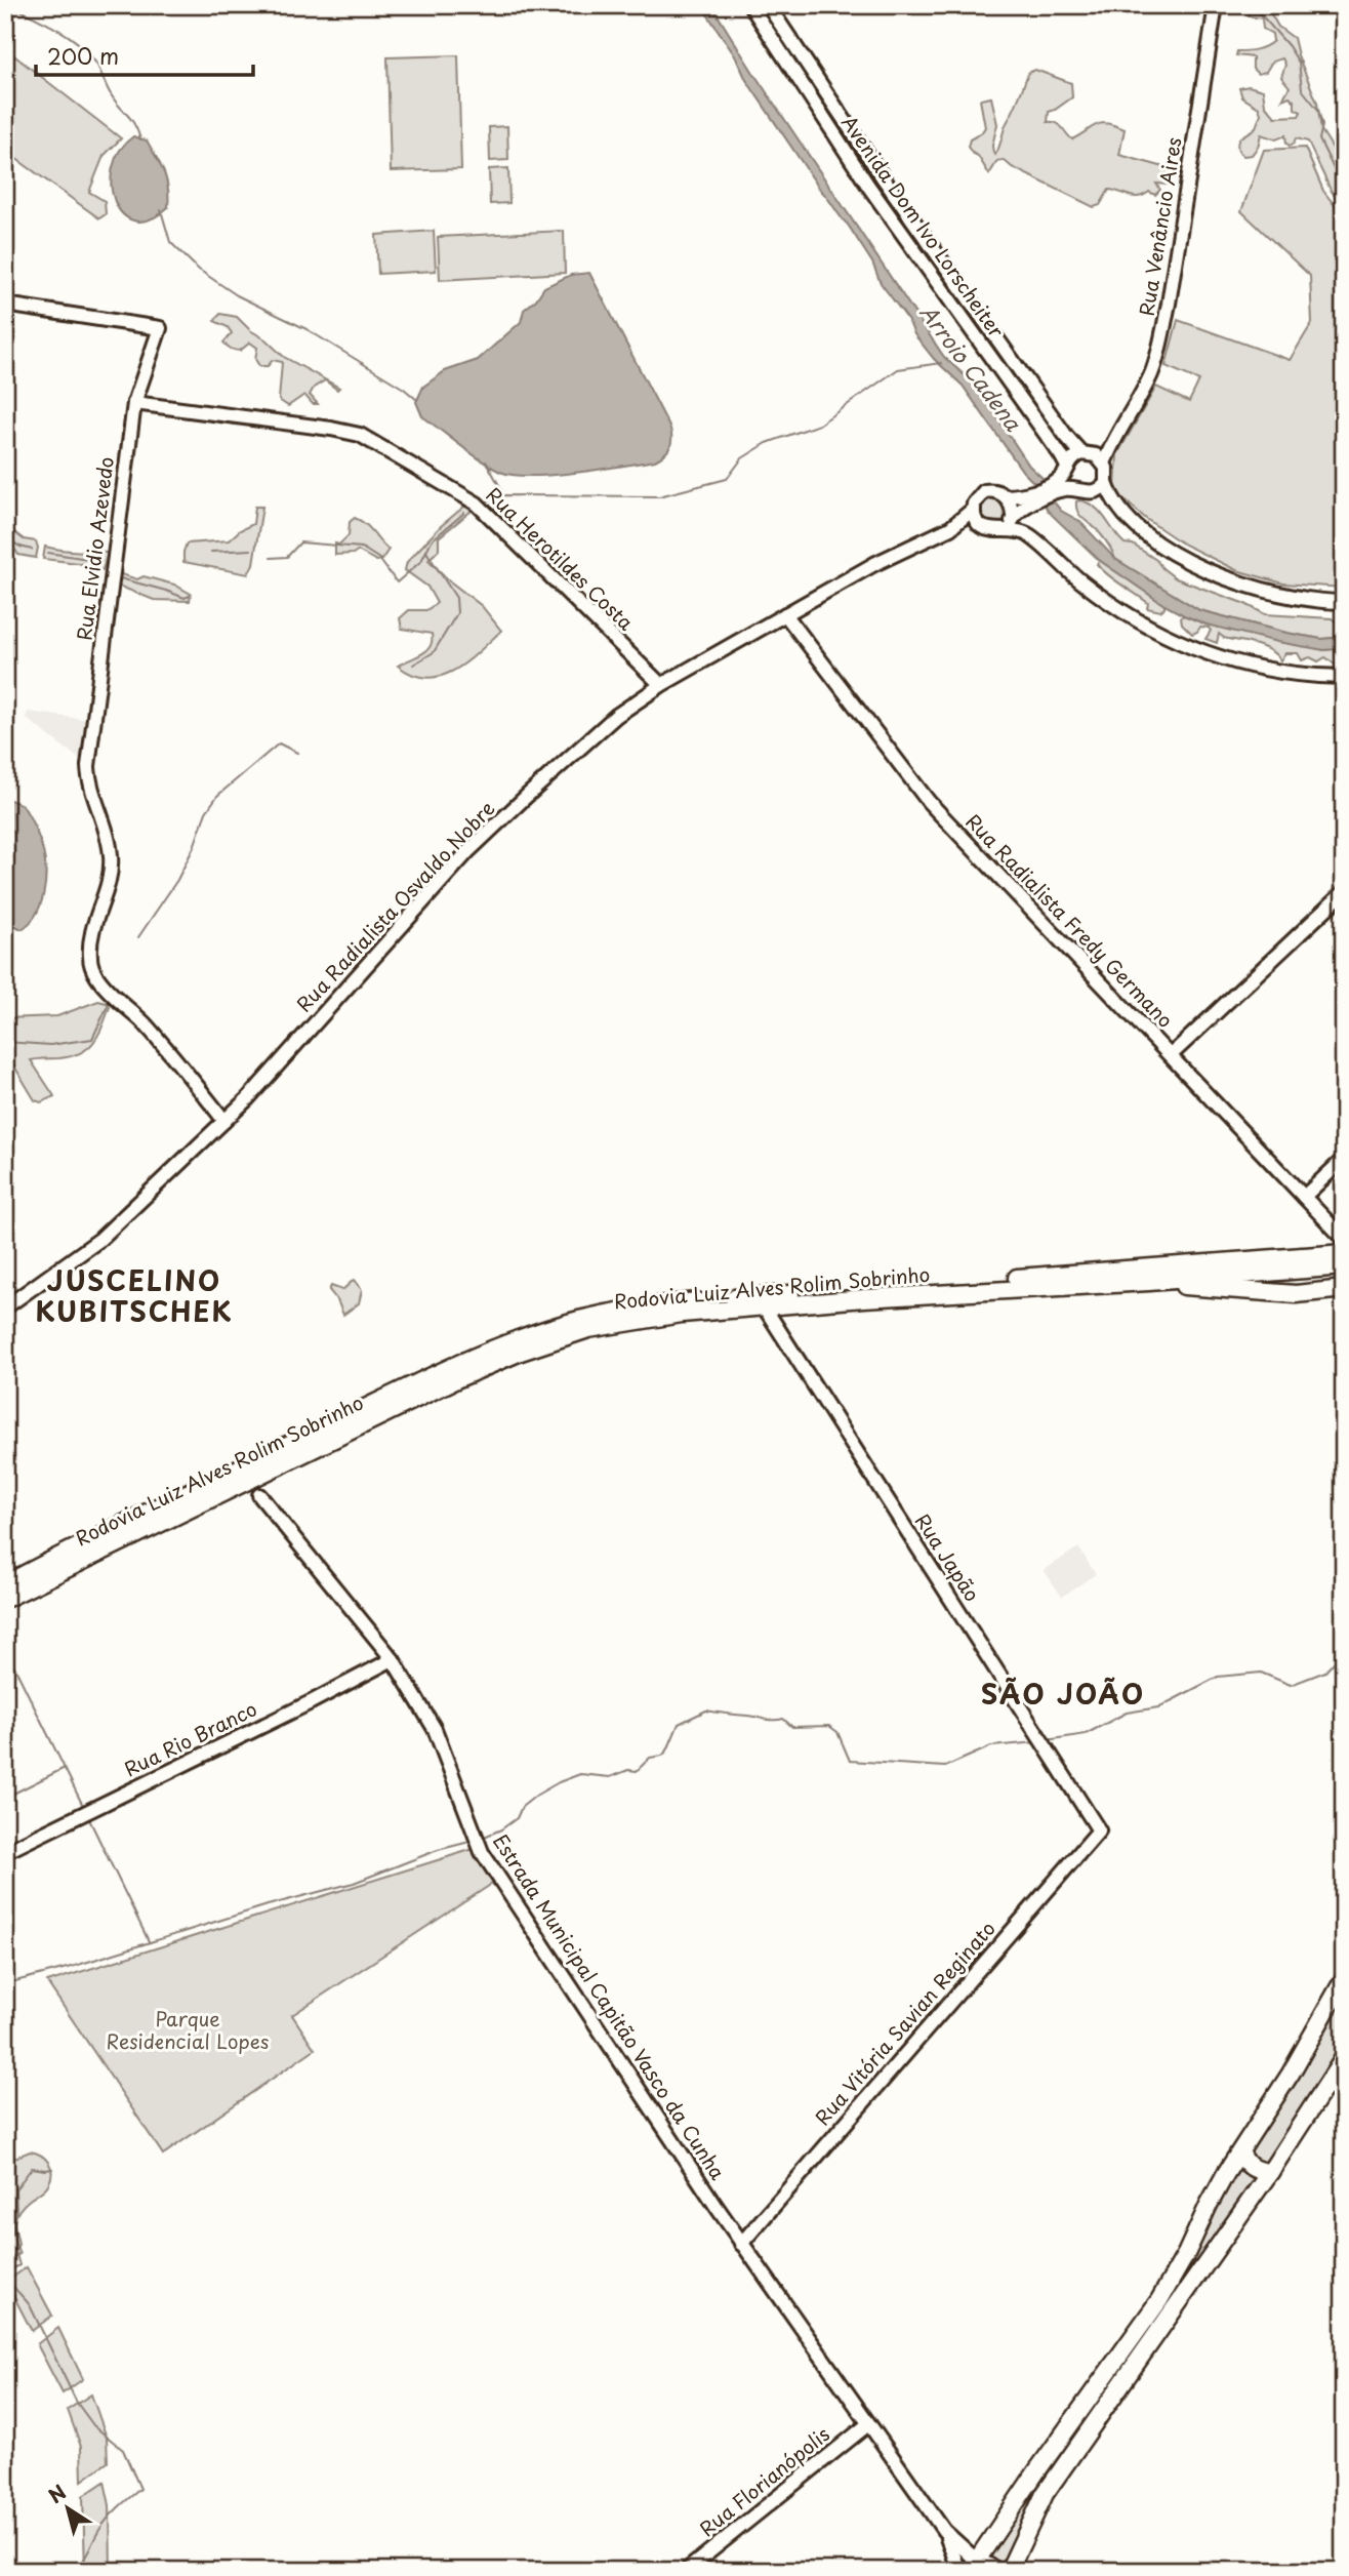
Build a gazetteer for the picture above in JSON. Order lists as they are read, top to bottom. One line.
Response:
{"streets":{"highway":["Rodovia Luiz Alves Rolim Sobrinho"],"street":["Avenida Dom Ivo Lorscheiter","Rua Venâncio Aires","Rua Elvidio Azevedo","Rua Herotildes Costa","Rua Radialista Osvaldo Nobre","Rua Radialista Fredy Germano","Rua Japão","Rua Rio Branco","Estrada Municipal Capitão Vasco da Cunha","Rua Vitória Savian Reginato","Rua Florianópolis"]},"crossings":[["Avenida Dom Ivo Lorscheiter","Rua Venâncio Aires"],["Rua Elvidio Azevedo","Rua Herotildes Costa"],["Rua Elvidio Azevedo","Rua Radialista Osvaldo Nobre"],["Rua Herotildes Costa","Rua Radialista Osvaldo Nobre"],["Rua Radialista Osvaldo Nobre","Rua Radialista Fredy Germano"],["Rodovia Luiz Alves Rolim Sobrinho","Rua Japão"],["Rua Japão","Rua Vitória Savian Reginato"],["Rua Rio Branco","Estrada Municipal Capitão Vasco da Cunha"],["Estrada Municipal Capitão Vasco da Cunha","Rua Vitória Savian Reginato"],["Estrada Municipal Capitão Vasco da Cunha","Rua Florianópolis"]],"districts":["JUSCELINO KUBITSCHEK","SÃO JOÃO"],"water":["Arroio Cadena"],"parks":["Parque Residencial Lopes"],"scale_bar":"200 m","north":"top left"}
